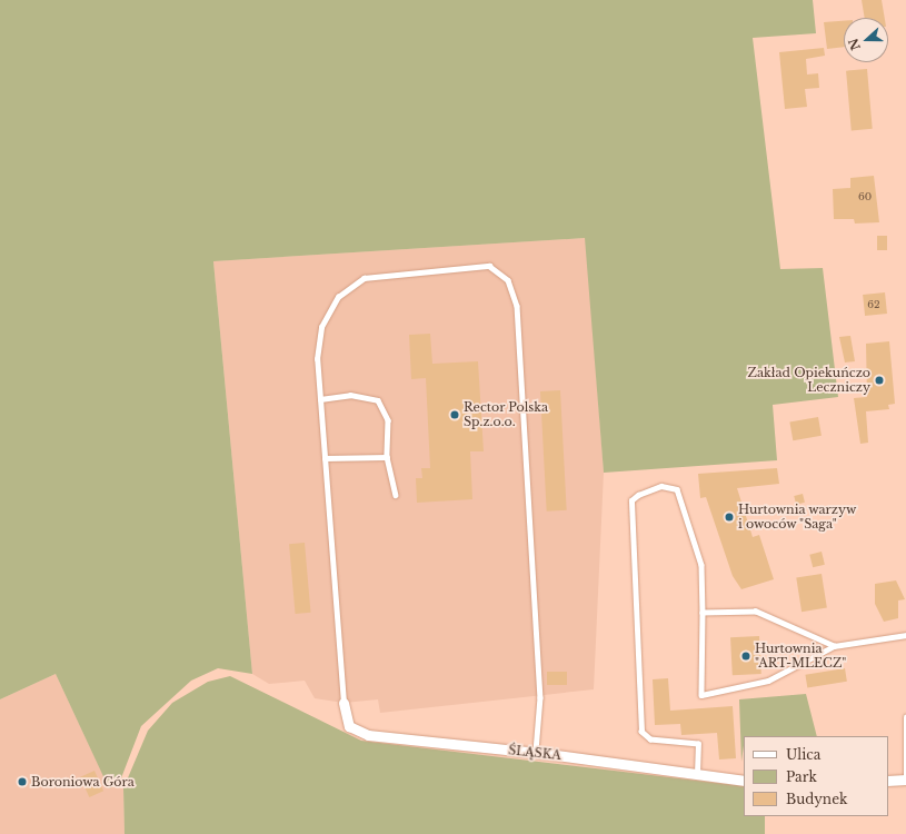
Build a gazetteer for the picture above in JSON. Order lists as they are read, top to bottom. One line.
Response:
{"streets":{"street":["ŚLĄSKA"]},"places":["Zakład Opiekuńczo Leczniczy","Rector Polska Sp.z.o.o.","Hurtownia warzyw i owoców \"Saga\"","Hurtownia \"ART-MLECZ\"","Boroniowa Góra"],"house_numbers":["60","62"],"legend":["Ulica","Park","Budynek"],"north":"left"}
